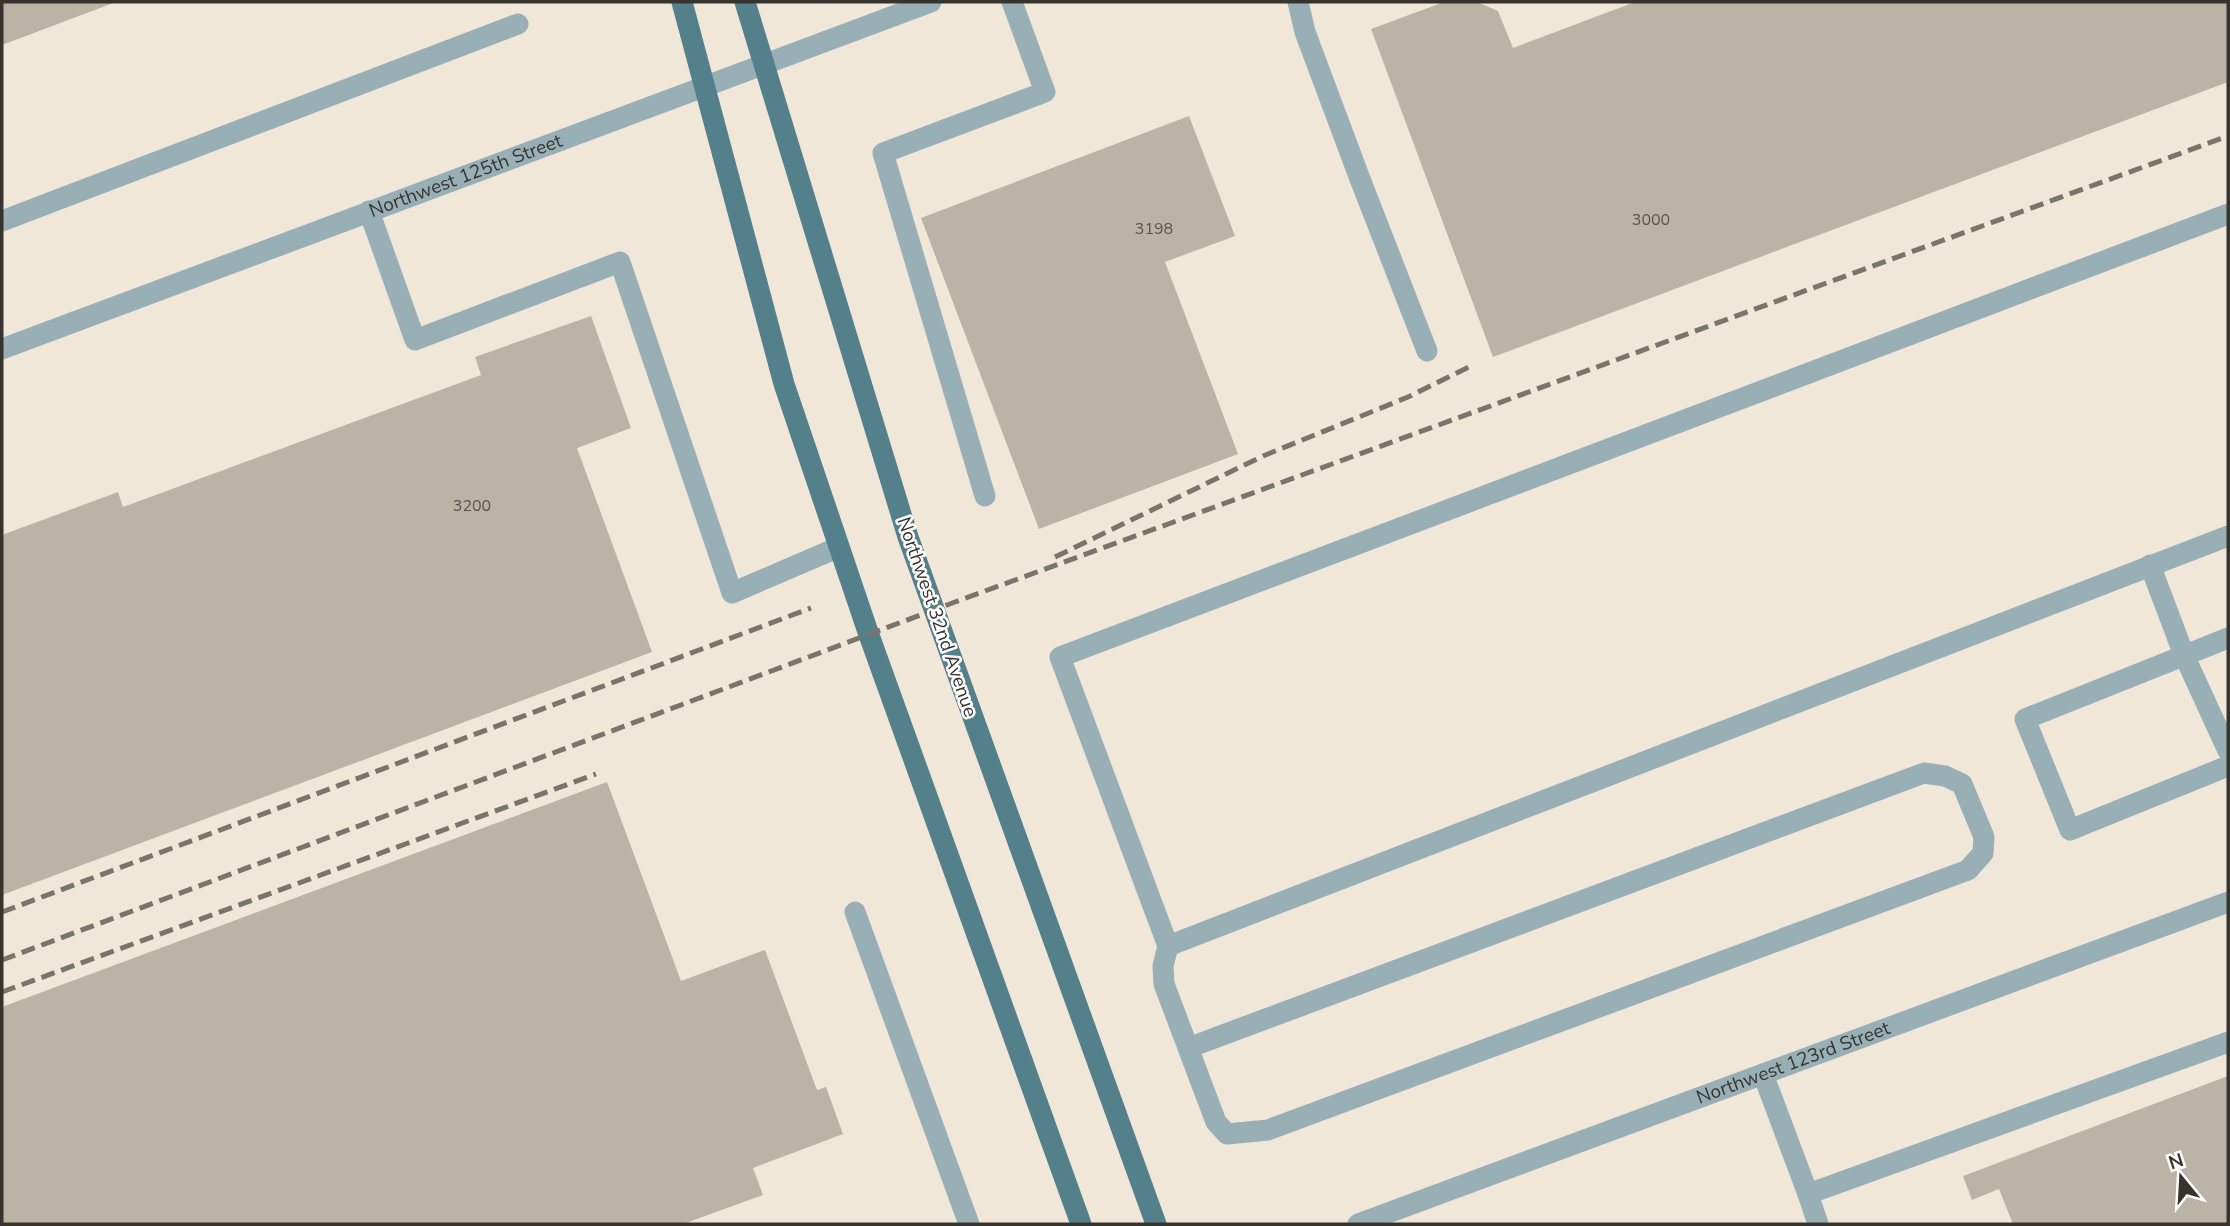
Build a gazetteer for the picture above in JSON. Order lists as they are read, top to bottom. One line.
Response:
{"streets":{"main road":["Northwest 32nd Avenue"],"street":["Northwest 125th Street","Northwest 123rd Street"]},"crossings":[["Northwest 125th Street","Northwest 32nd Avenue"]],"house_numbers":["3000","3198","3200"],"north":"top"}
